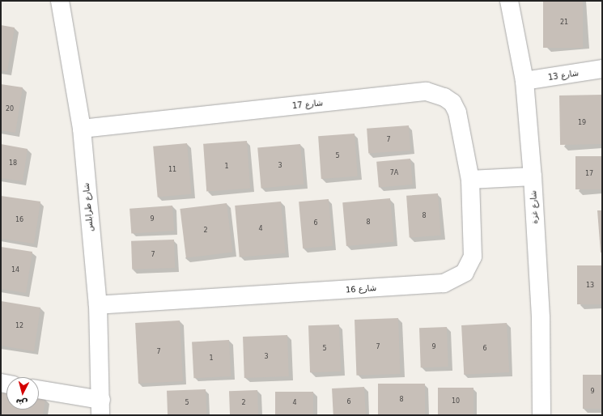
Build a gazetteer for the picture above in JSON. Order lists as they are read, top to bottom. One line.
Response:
{"streets":{"street":["شارع 13","شارع 17","شارع طرابلس","شارع غزة","شارع 16"]},"crossings":[["شارع 13","شارع غزة"],["شارع 17","شارع طرابلس"],["شارع 17","شارع 16"],["شارع طرابلس","شارع 16"]],"house_numbers":["21","20","19","7","5","18","3","1","11","7A","17","8","9","16","8","6","4","2","7","14","13","12","7","9","5","6","7","3","1","9","8","10","6","5","2","4"],"north":"bottom"}
